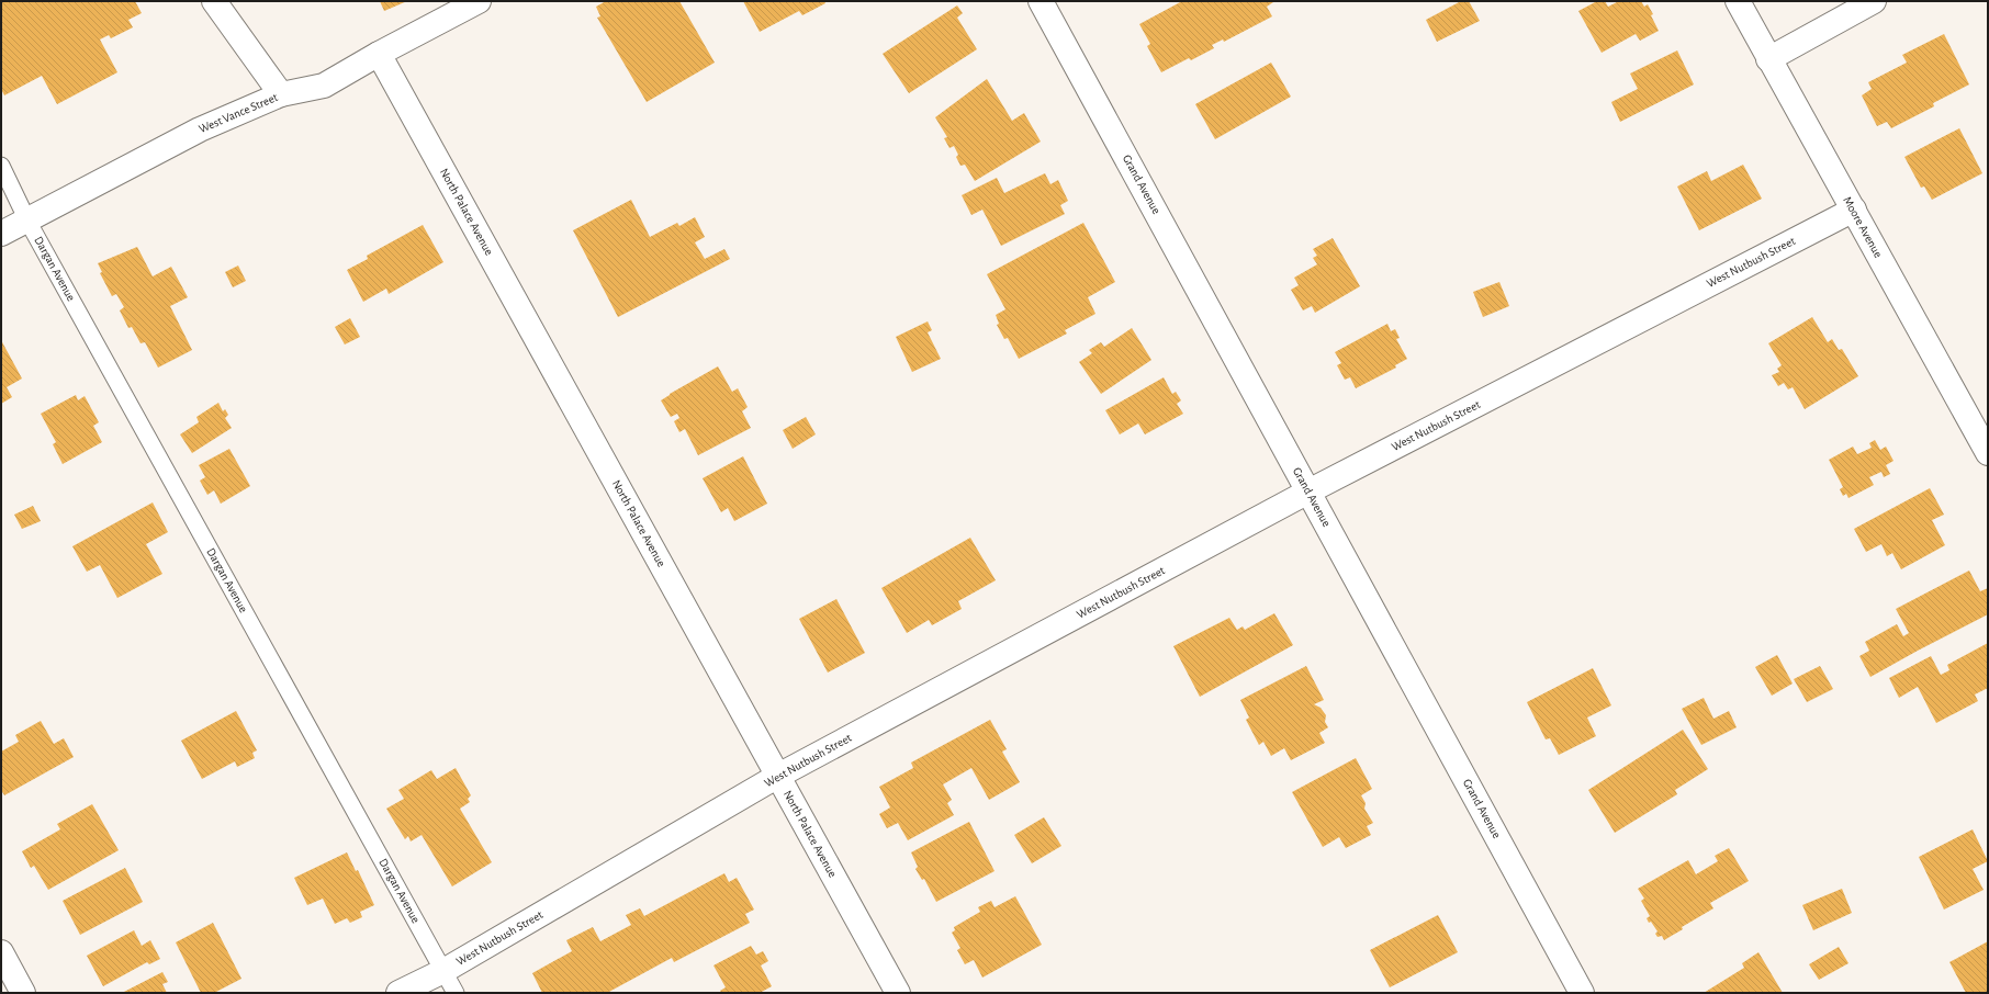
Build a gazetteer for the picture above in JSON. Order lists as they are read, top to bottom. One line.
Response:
{"streets":{"street":["West Vance Street","Grand Avenue","North Palace Avenue","Moore Avenue","West Nutbush Street"],"lane":["Dargan Avenue"]},"crossings":[["West Vance Street","North Palace Avenue"],["West Vance Street","Dargan Avenue"],["Grand Avenue","West Nutbush Street"],["North Palace Avenue","West Nutbush Street"],["Moore Avenue","West Nutbush Street"],["West Nutbush Street","Dargan Avenue"]]}
